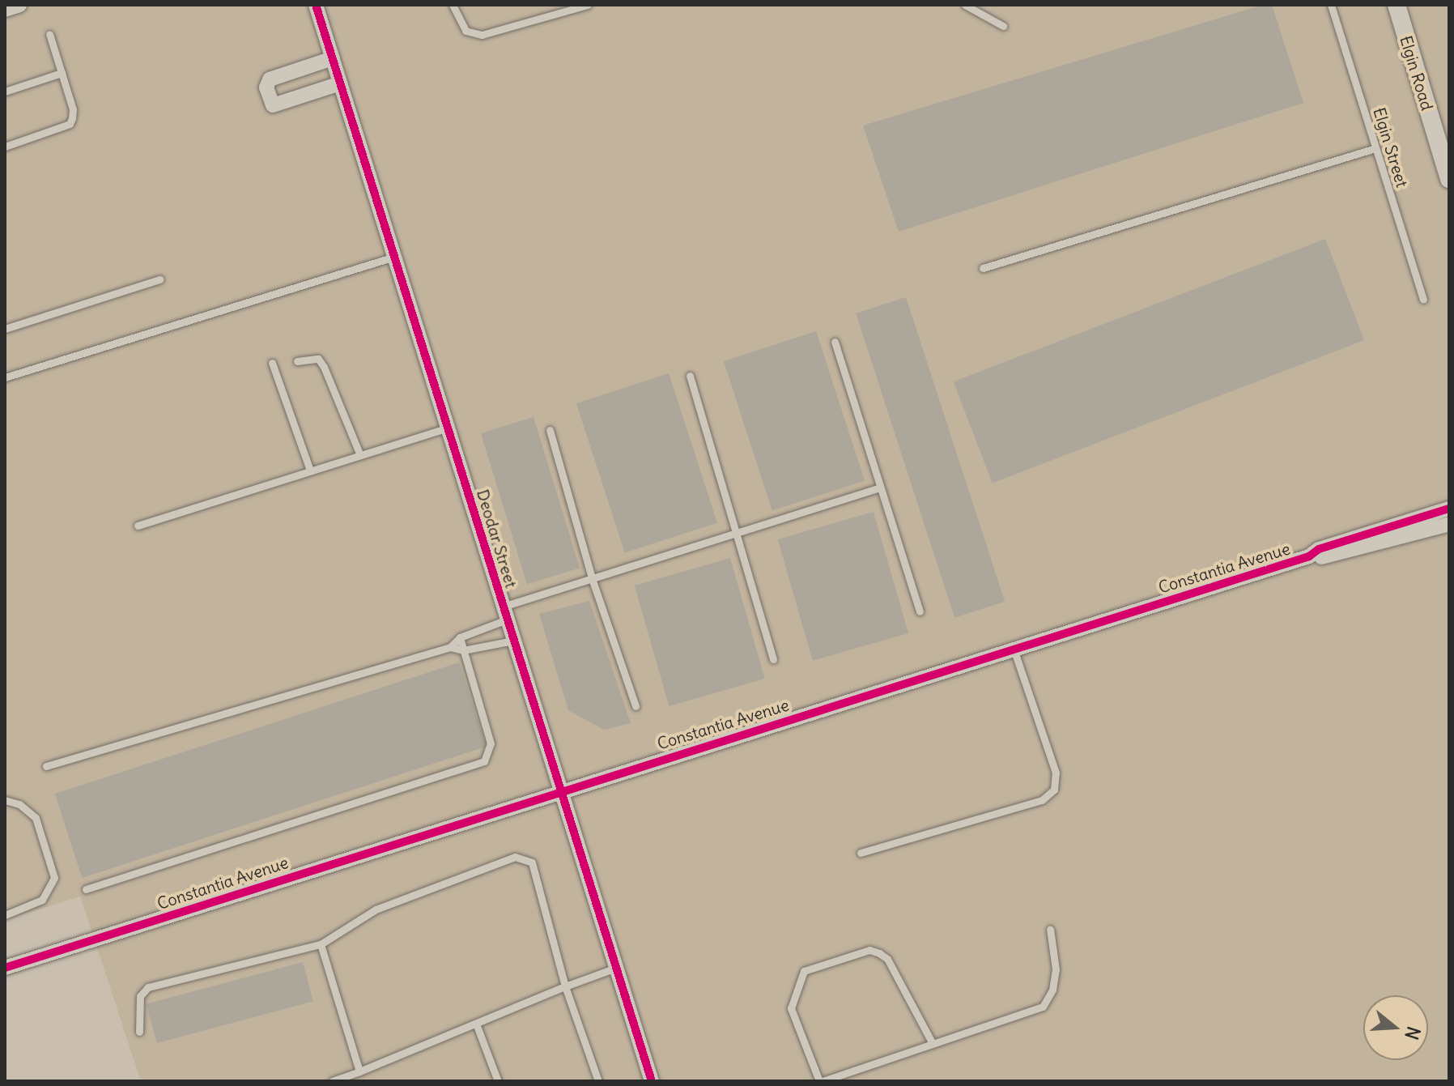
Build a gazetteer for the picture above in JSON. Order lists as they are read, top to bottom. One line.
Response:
{"streets":{"street":["Elgin Road","Deodar Street","Constantia Avenue"],"lane":["Elgin Street"]},"crossings":[["Deodar Street","Constantia Avenue"]],"north":"right"}
